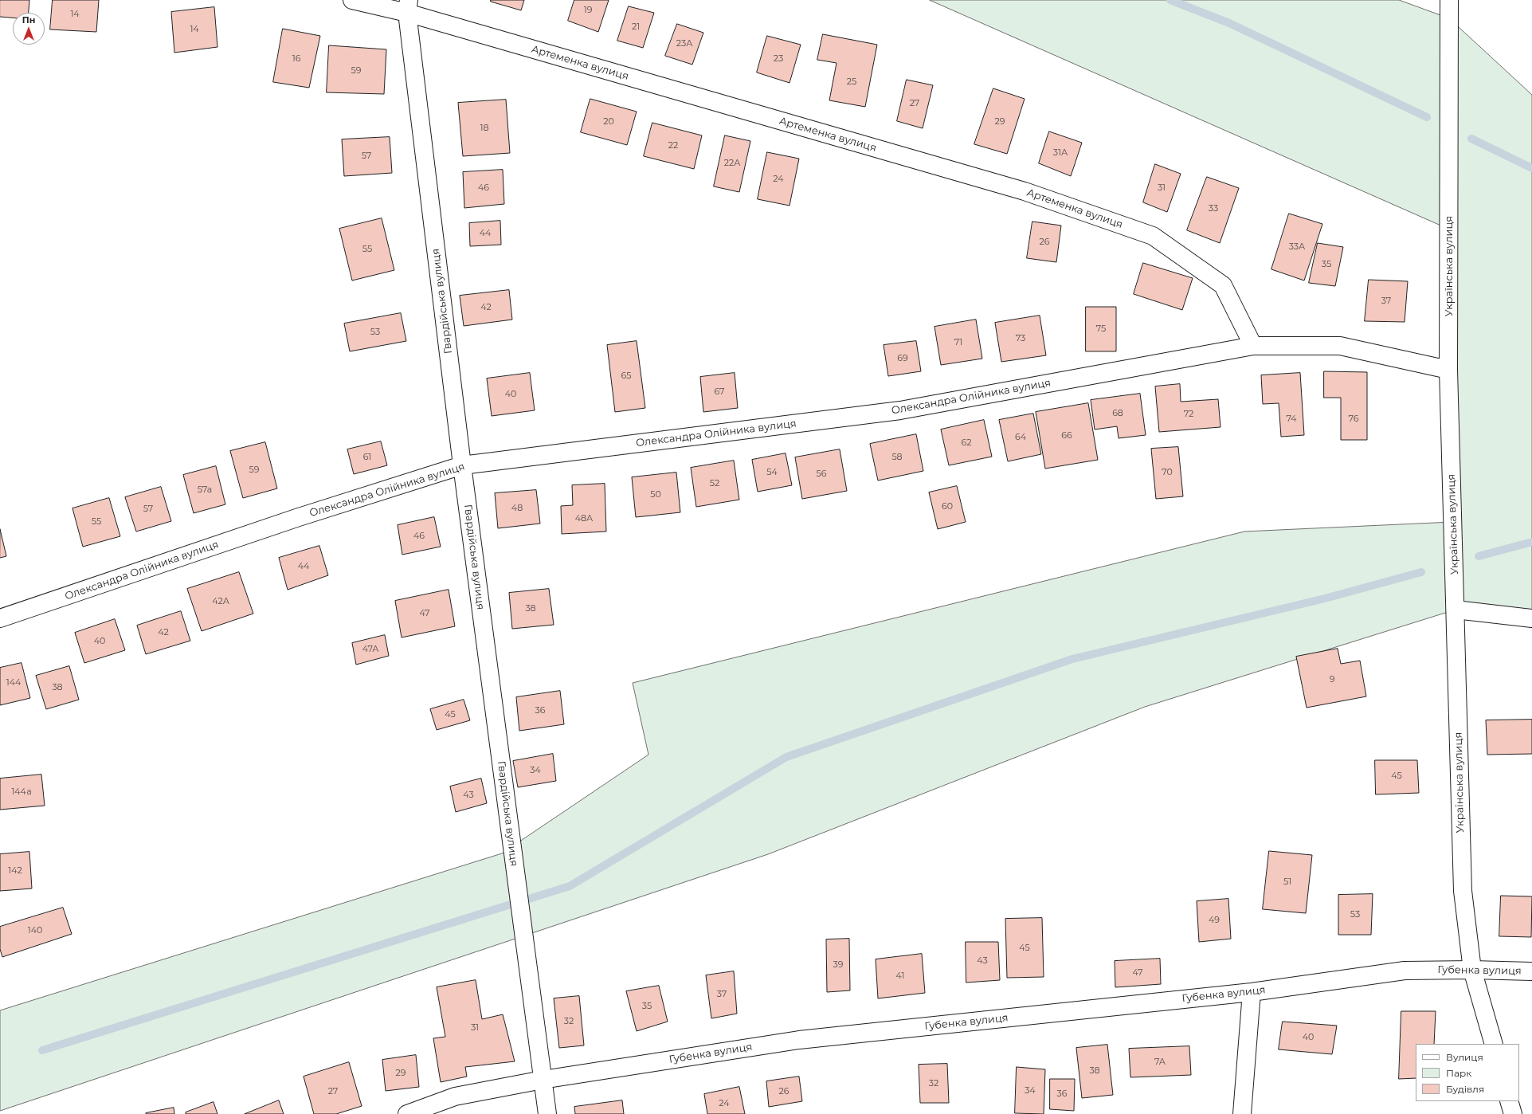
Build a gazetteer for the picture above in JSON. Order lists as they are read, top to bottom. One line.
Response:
{"streets":{"street":["Артеменка вулиця","Українська вулиця","Гвардійська вулиця","Олександра Олійника вулиця","Губенка вулиця"]},"crossings":[["Артеменка вулиця","Гвардійська вулиця"],["Артеменка вулиця","Олександра Олійника вулиця"],["Українська вулиця","Олександра Олійника вулиця"],["Українська вулиця","Губенка вулиця"],["Гвардійська вулиця","Олександра Олійника вулиця"],["Гвардійська вулиця","Губенка вулиця"]],"house_numbers":["19","14","21","14","23А","16","23","59","25","27","20","29","18","22","31А","57","22А","24","46","31","33","44","26","33А","55","35","37","42","75","53","73","71","69","65","67","40","68","72","74","76","66","64","62","61","58","59","54","70","56","52","57а","50","60","48","57","48А","55","46","44","42А","38","47","42","40","47А","9","144","38","36","45","34","45","144а","43","142","51","53","49","140","45","43","39","47","41","37","35","32","31","40","7А","38","29","32","34","27","26","36","24"],"legend":["Вулиця","Парк","Будівля"],"north":"top"}
